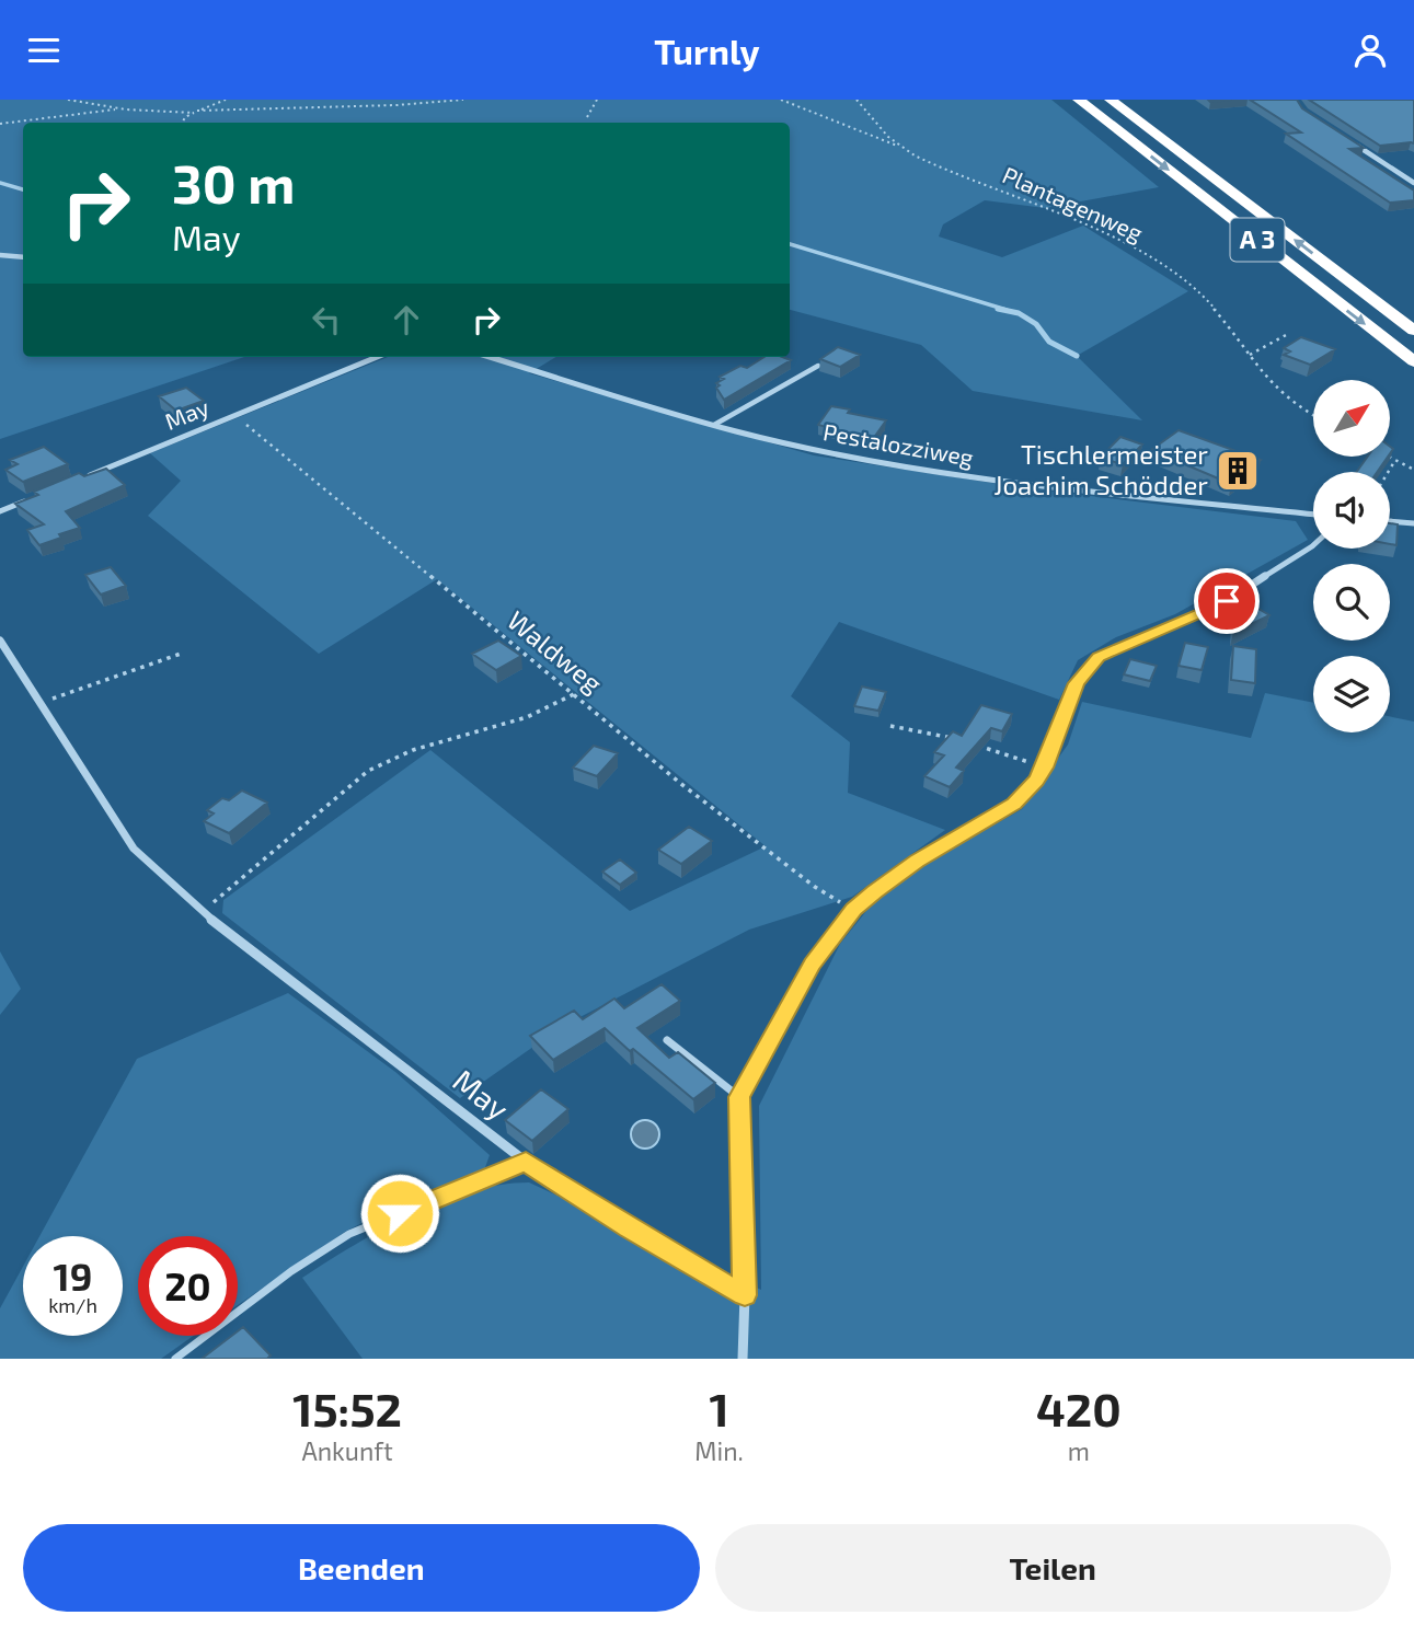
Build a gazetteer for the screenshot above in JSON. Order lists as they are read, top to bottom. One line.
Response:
{"streets":{"highway":["A 3"],"street":["May","Pestalozziweg"],"path":["Plantagenweg","Waldweg"]},"crossings":[["May","Waldweg"]],"places":{"building":["Tischlermeister Joachim Schödder"]},"north":"top right","page":{"header":"Turnly","turn":["30 m","May"],"speed":"19 km/h","limit":"20","eta":["15:52","Ankunft","1","Min.","420","m"],"buttons":["Beenden","Teilen"]}}
